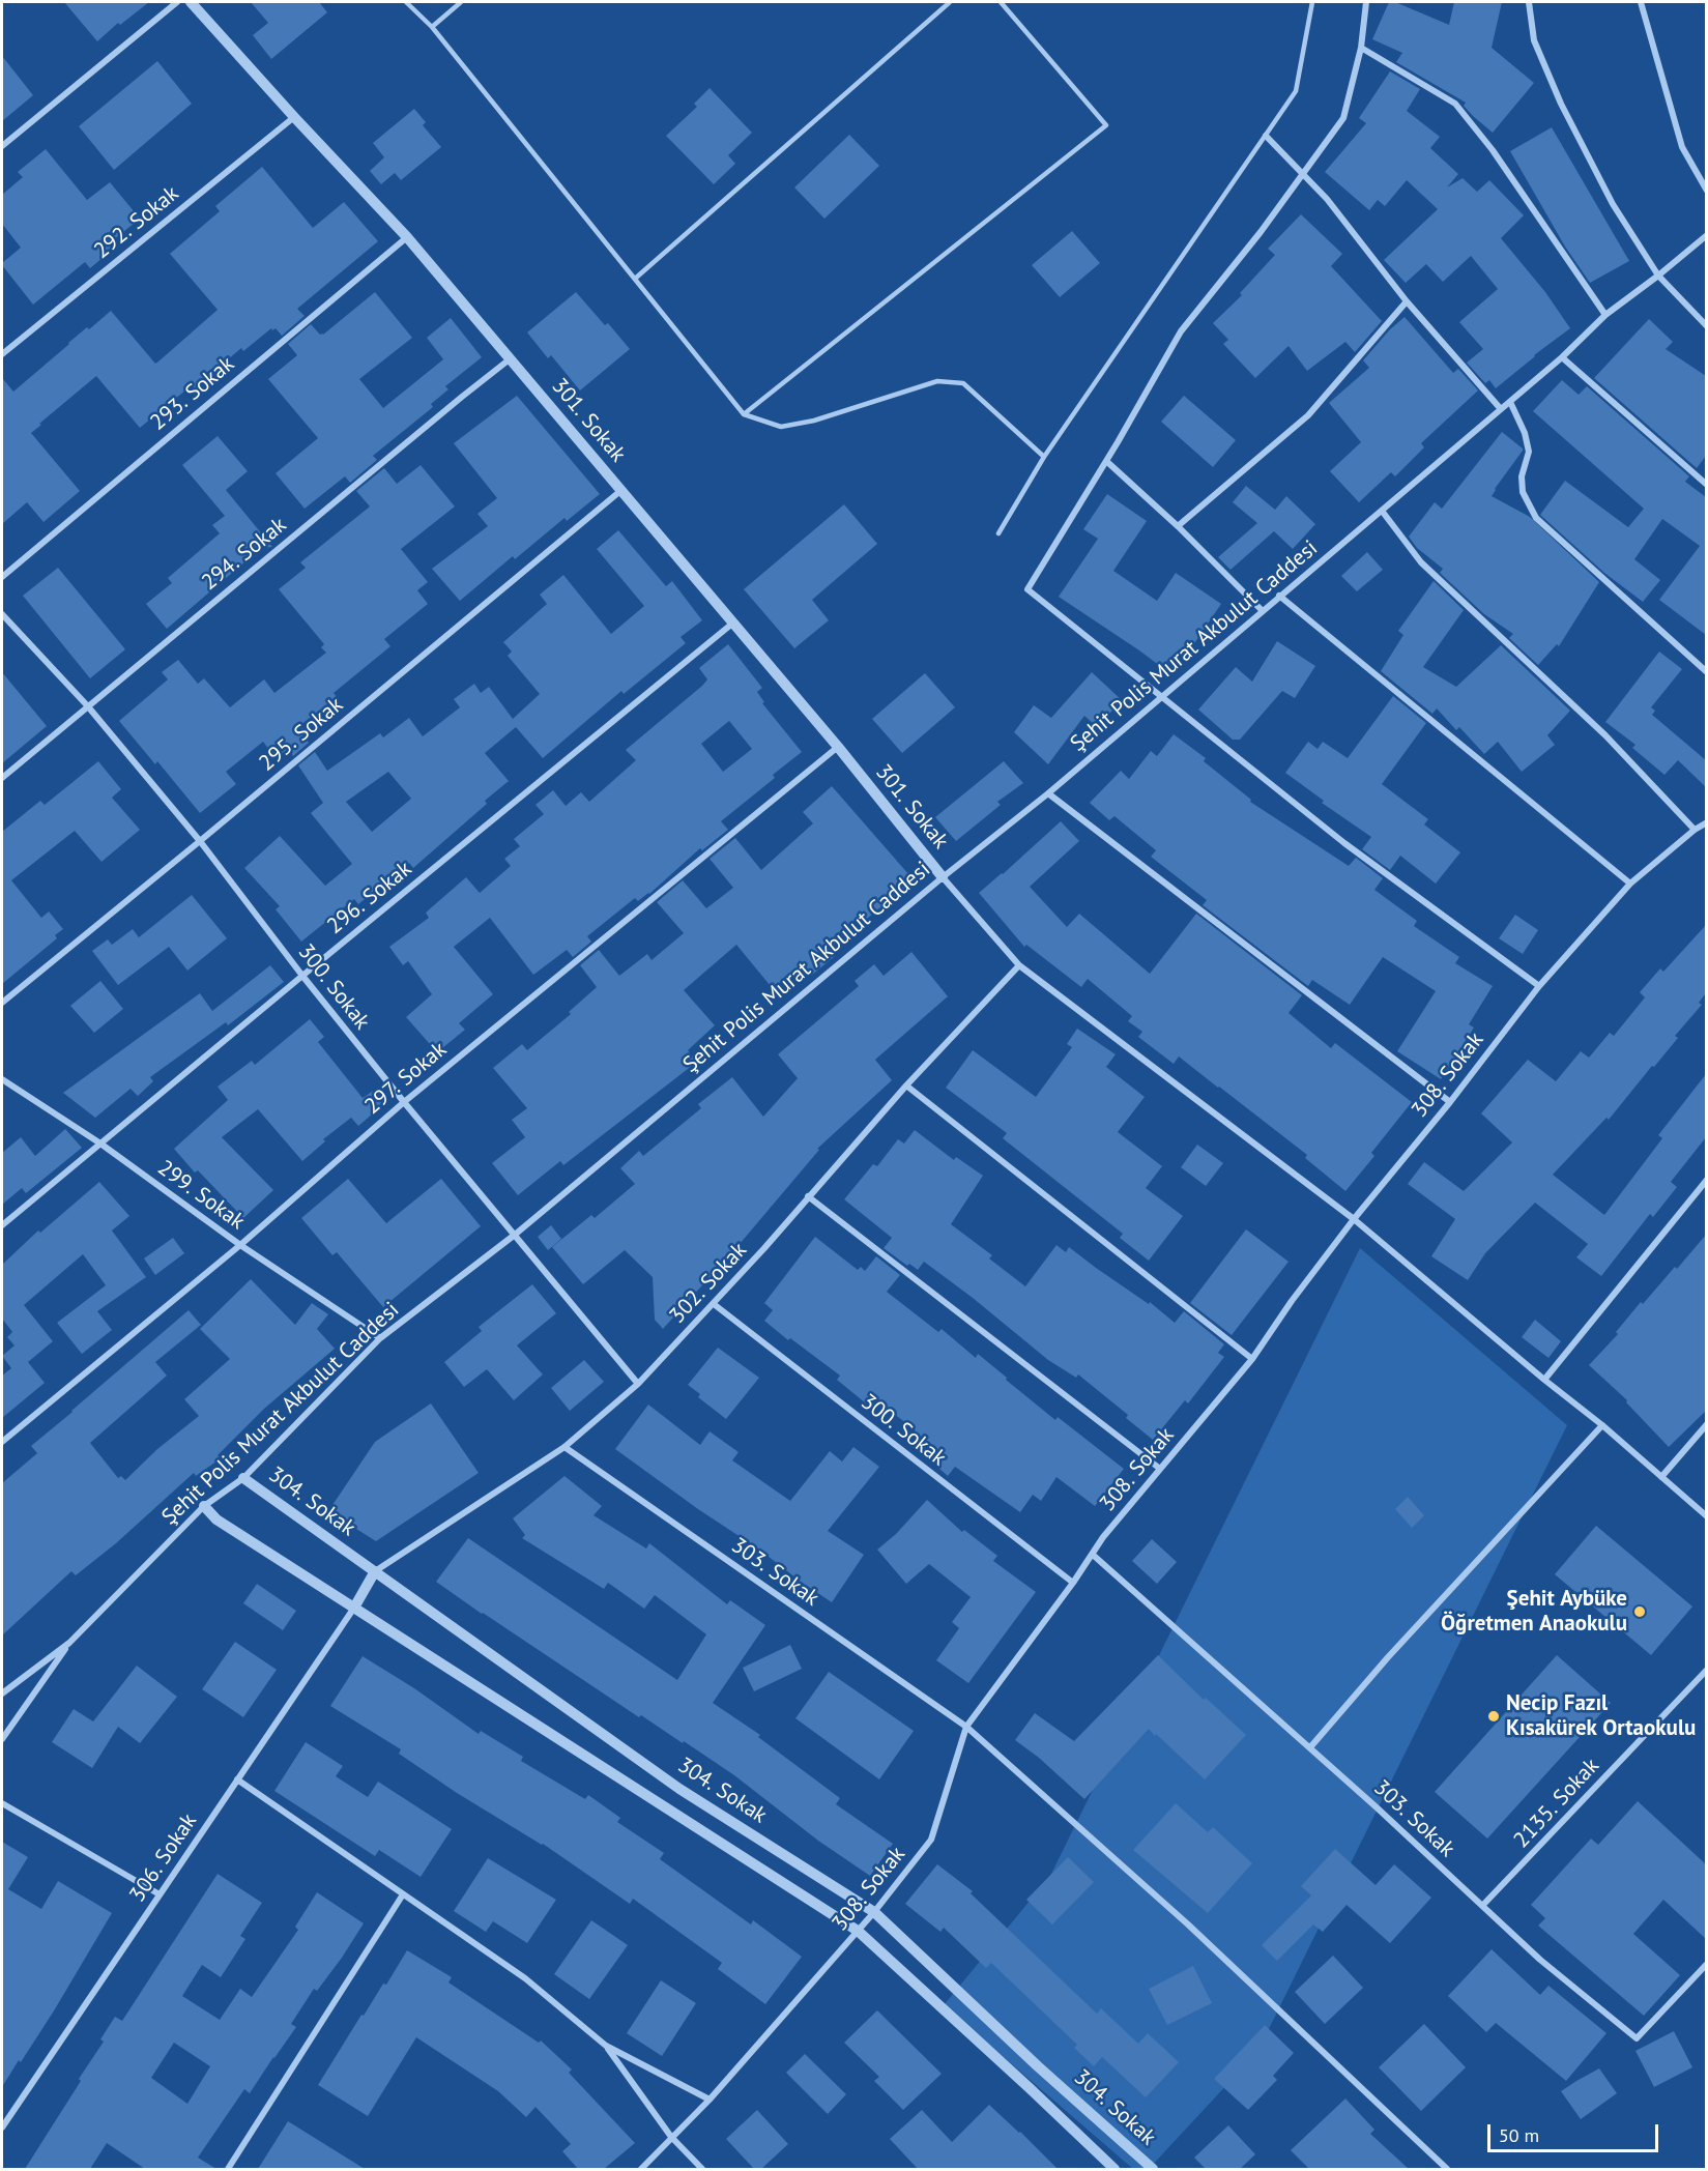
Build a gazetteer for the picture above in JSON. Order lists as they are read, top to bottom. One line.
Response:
{"streets":{"street":["292. Sokak","293. Sokak","301. Sokak","294. Sokak","Şehit Polis Murat Akbulut Caddesi","295. Sokak","296. Sokak","300. Sokak","308. Sokak","297. Sokak","299. Sokak","302. Sokak","304. Sokak","303. Sokak","2135. Sokak","306. Sokak"]},"crossings":[["292. Sokak","301. Sokak"],["293. Sokak","301. Sokak"],["301. Sokak","294. Sokak"],["301. Sokak","Şehit Polis Murat Akbulut Caddesi"],["301. Sokak","295. Sokak"],["301. Sokak","296. Sokak"],["301. Sokak","297. Sokak"],["294. Sokak","300. Sokak"],["Şehit Polis Murat Akbulut Caddesi","300. Sokak"],["Şehit Polis Murat Akbulut Caddesi","299. Sokak"],["Şehit Polis Murat Akbulut Caddesi","304. Sokak"],["295. Sokak","300. Sokak"],["296. Sokak","300. Sokak"],["296. Sokak","299. Sokak"],["300. Sokak","308. Sokak"],["300. Sokak","297. Sokak"],["300. Sokak","302. Sokak"],["308. Sokak","304. Sokak"],["308. Sokak","303. Sokak"],["297. Sokak","299. Sokak"],["302. Sokak","304. Sokak"],["302. Sokak","303. Sokak"],["304. Sokak","306. Sokak"],["303. Sokak","2135. Sokak"]],"places":["Şehit Aybüke Öğretmen Anaokulu","Necip Fazıl Kısakürek Ortaokulu"],"scale_bar":"50 m"}
